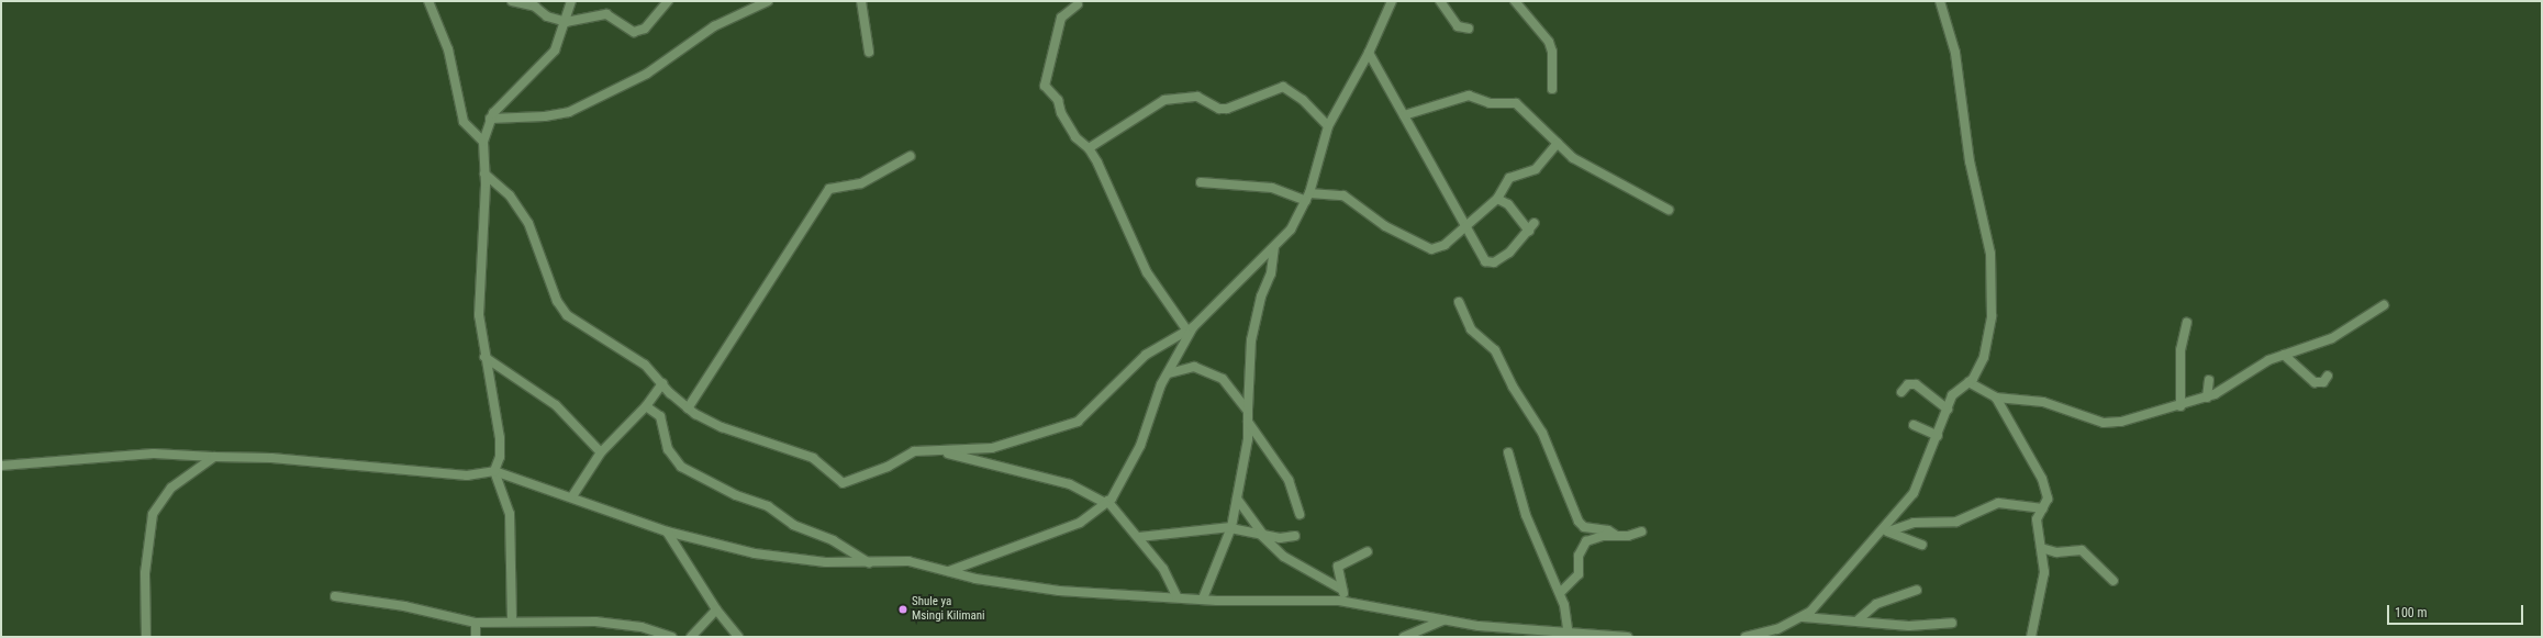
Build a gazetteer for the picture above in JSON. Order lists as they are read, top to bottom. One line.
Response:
{"places":["Shule ya Msingi Kilimani"],"scale_bar":"100 m"}
